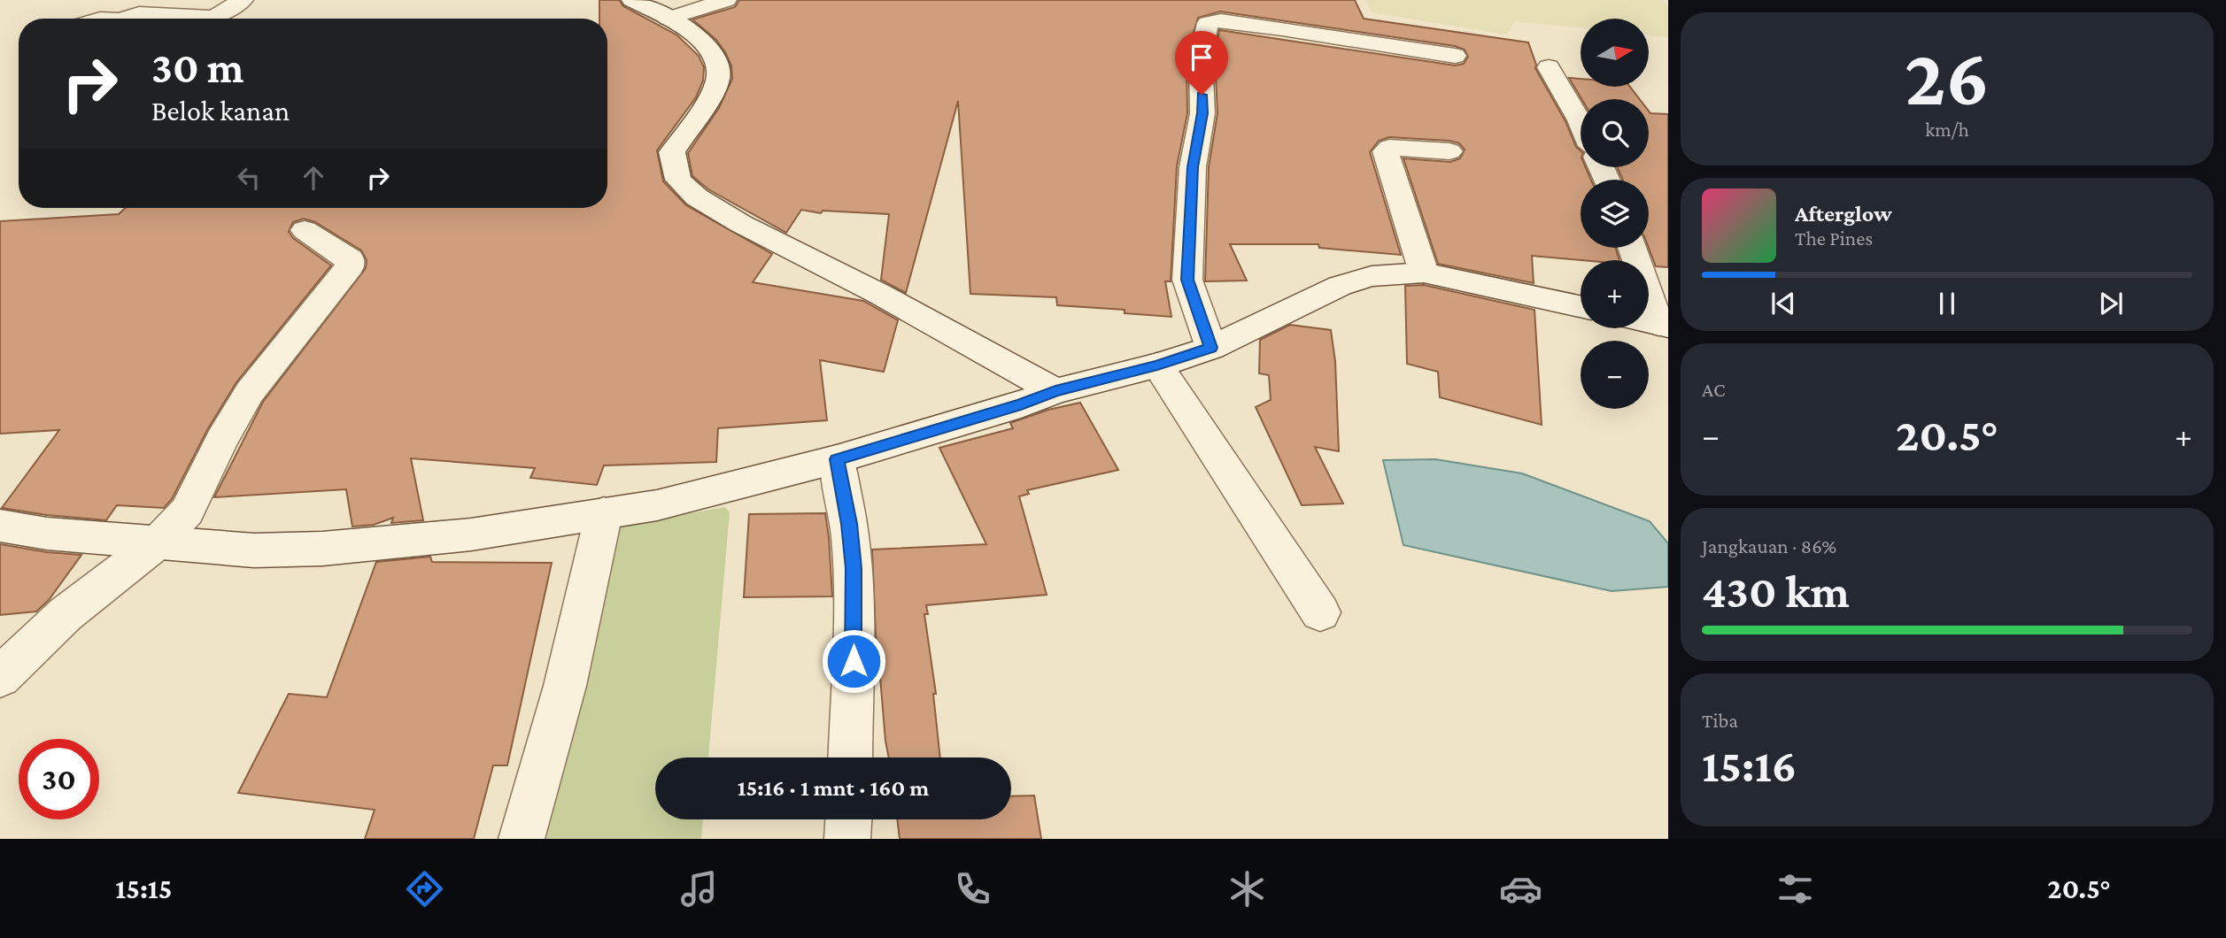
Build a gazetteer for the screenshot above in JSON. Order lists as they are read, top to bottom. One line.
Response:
{"north":"right","page":{"tile":[["26","km/h"],"AC",["Jangkauan · 86%","430 km"],["Tiba","15:16"]],"map_buttons":["+","−"],"turn":["30 m","Belok kanan"],"song":["Afterglow","The Pines"],"heat":["−","20.5°","+"],"limit":"30","trip":"15:16 · 1 mnt · 160 m","tabs":["15:15","20.5°"]}}
